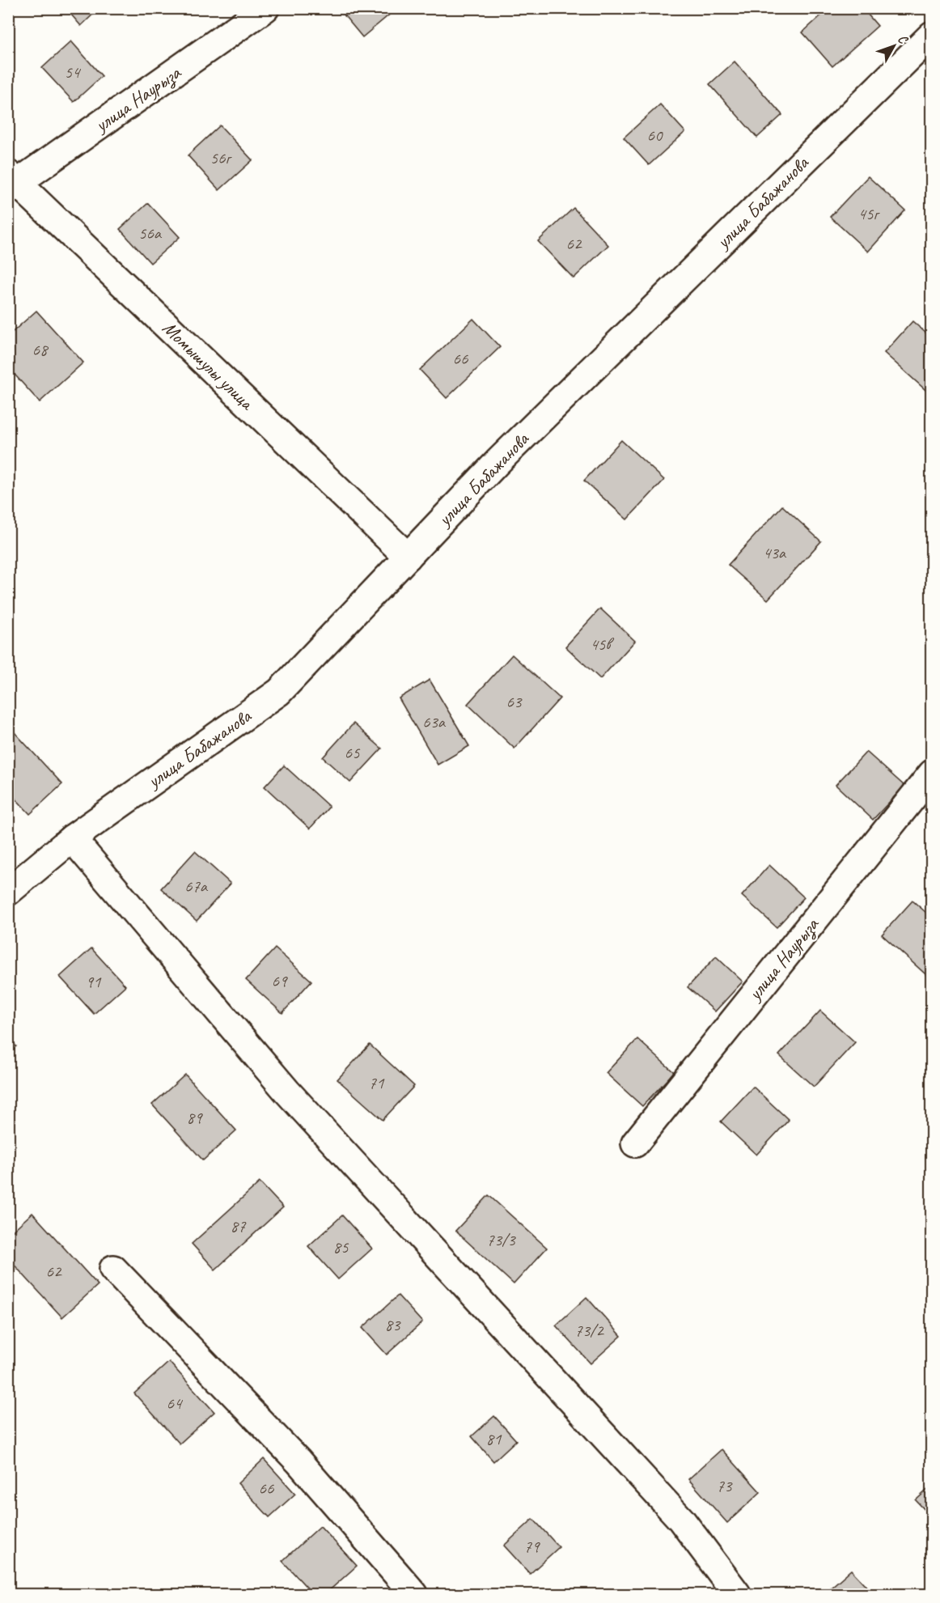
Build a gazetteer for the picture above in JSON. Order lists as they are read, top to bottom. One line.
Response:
{"streets":{"street":["улица Наурыза","улица Бабажанова","Момышулы улица"]},"crossings":[["улица Наурыза","Момышулы улица"],["улица Бабажанова","Момышулы улица"]],"house_numbers":["54","60","56г","45г","56а","62","68","66","43а","45в","63","63а","65","67а","69","91","71","89","87","73/3","85","62","83","73/2","64","81","73","66","79"],"north":"top right"}
